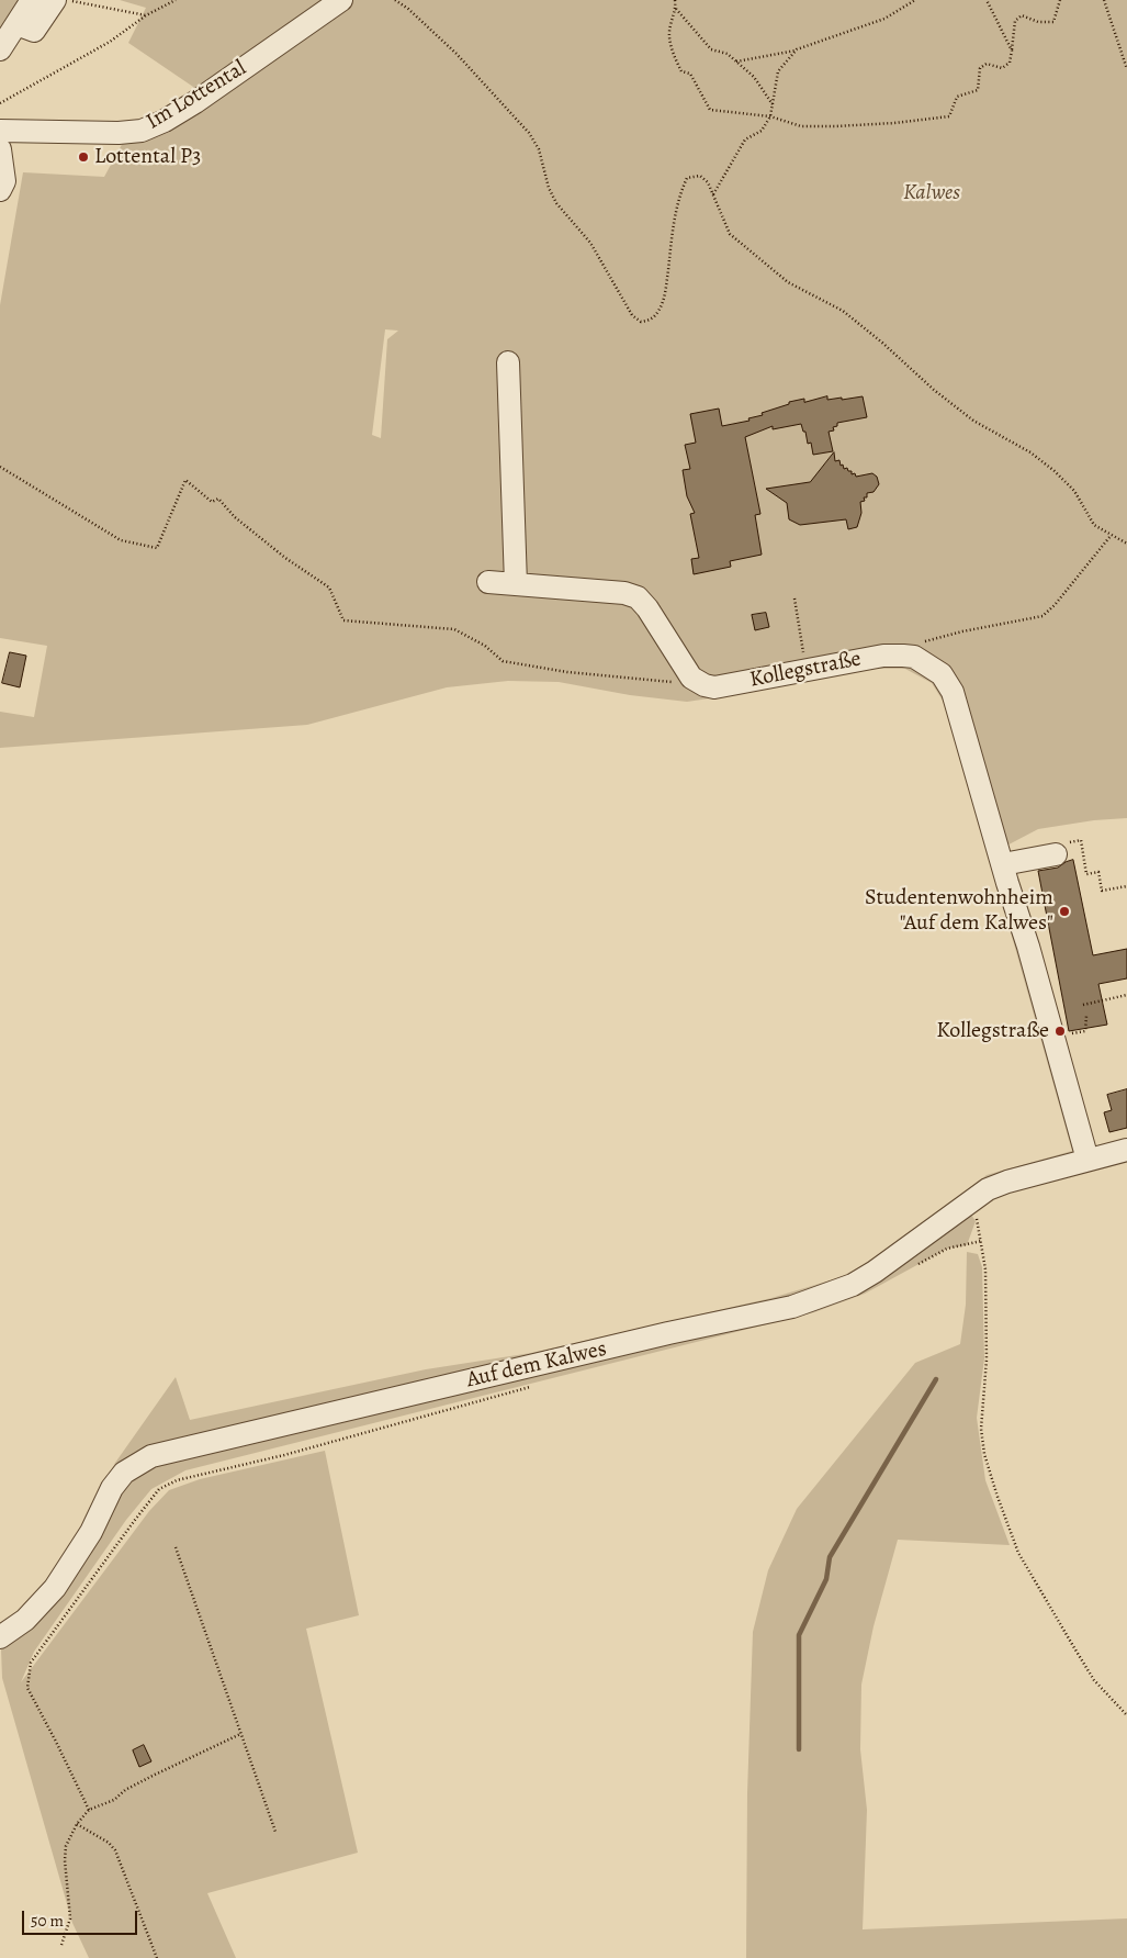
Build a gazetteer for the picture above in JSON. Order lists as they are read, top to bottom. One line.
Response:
{"streets":{"street":["Im Lottental","Kollegstraße","Auf dem Kalwes"]},"parks":["Kalwes"],"places":["Lottental P3","Studentenwohnheim \"Auf dem Kalwes\"","Kollegstraße"],"scale_bar":"50 m"}
